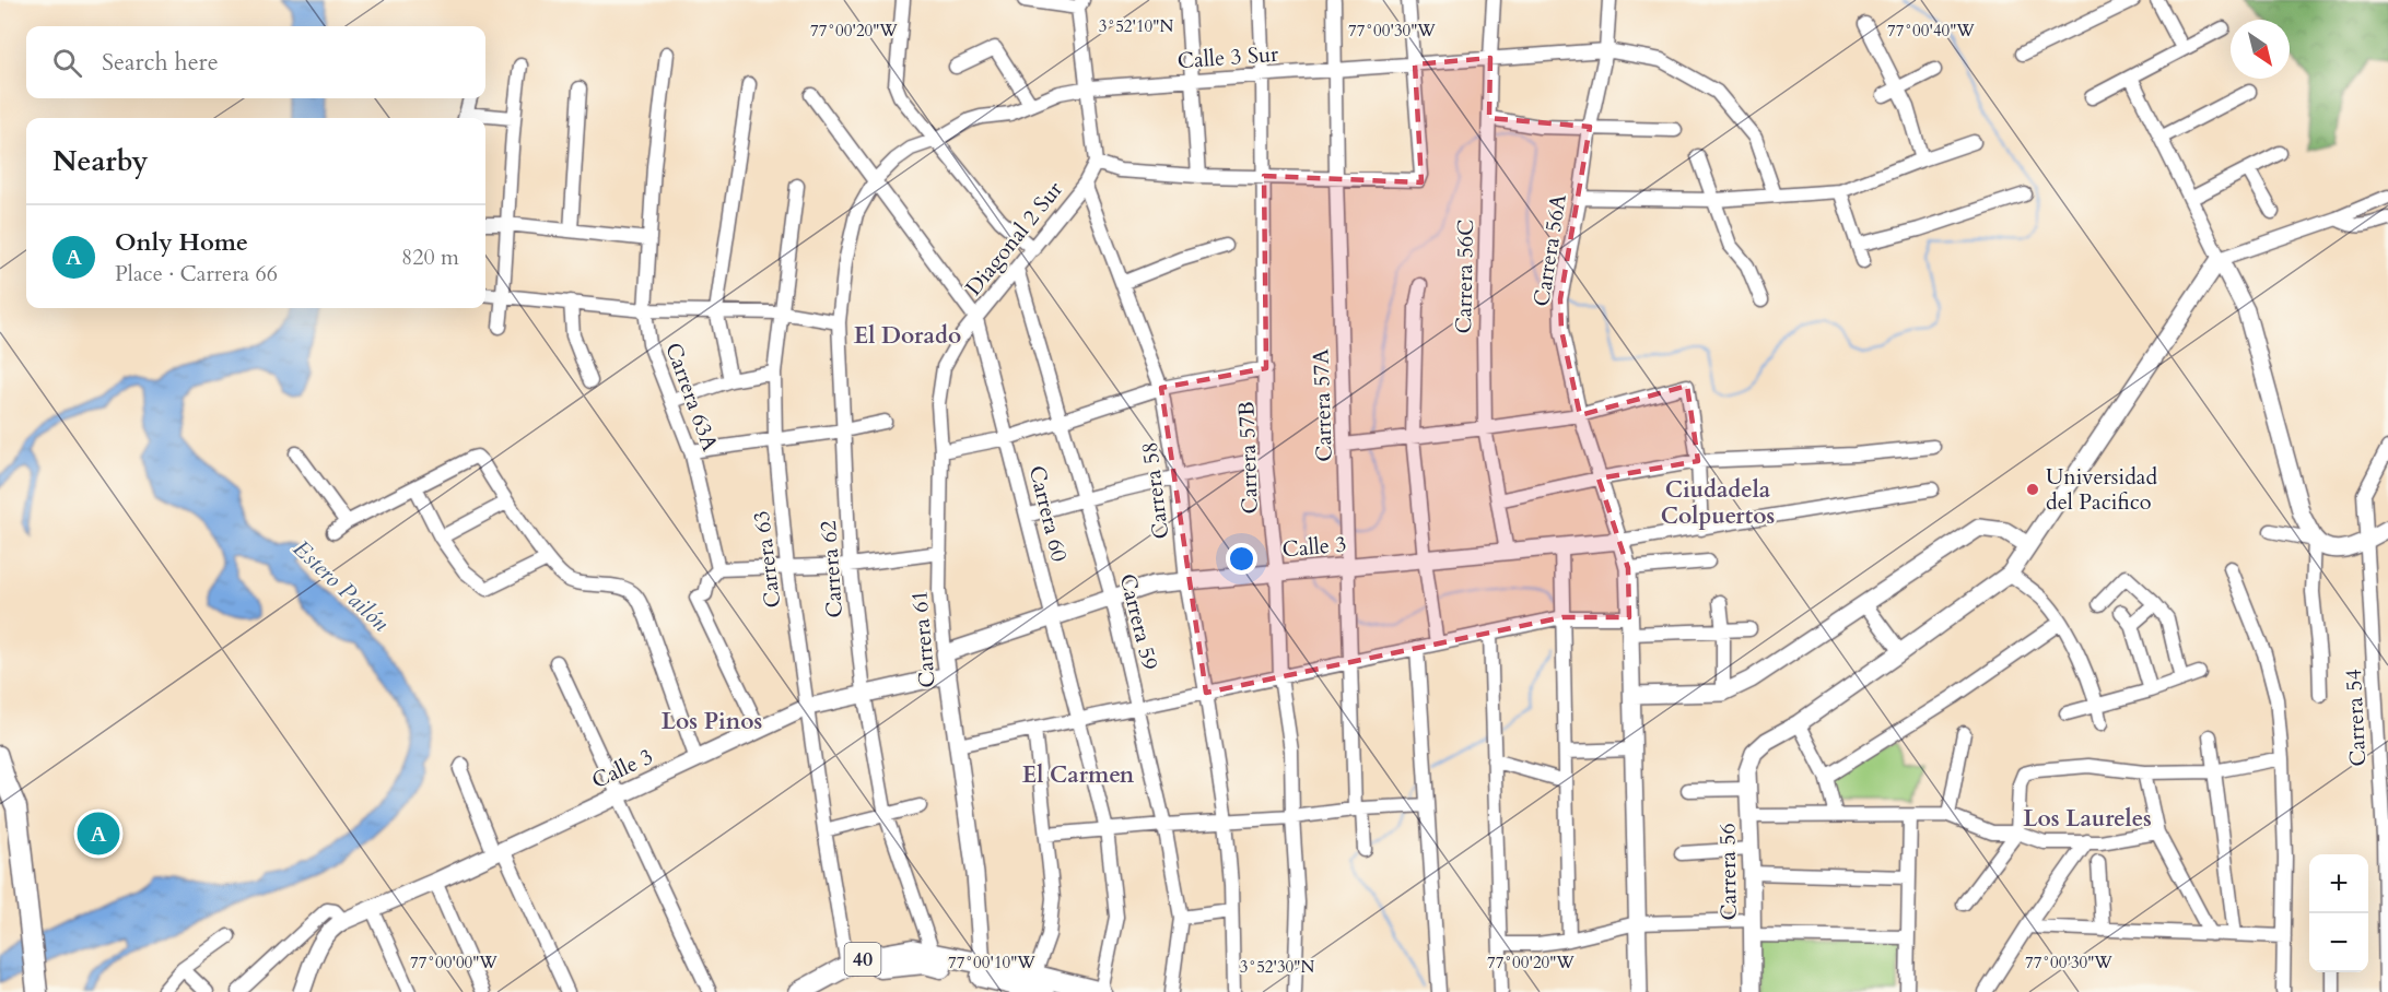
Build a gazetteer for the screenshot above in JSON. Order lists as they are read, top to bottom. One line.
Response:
{"streets":{"highway":["40"],"main road":["Calle 3","Carrera 61","Carrera 56"],"street":["Calle 3 Sur","Diagonal 2 Sur","Carrera 56A","Carrera 56C","Carrera 63A","Carrera 57A","Carrera 57B","Carrera 58","Carrera 60","Carrera 63","Carrera 62","Carrera 59","Carrera 54"]},"crossings":[["Calle 3 Sur","Carrera 56A"],["Calle 3 Sur","Carrera 56C"],["Calle 3 Sur","Carrera 57A"],["Calle 3 Sur","Carrera 57B"],["Calle 3 Sur","Carrera 60"],["Calle 3 Sur","Carrera 62"],["Diagonal 2 Sur","Carrera 58"],["Diagonal 2 Sur","Carrera 60"],["Diagonal 2 Sur","Carrera 59"],["Diagonal 2 Sur","Carrera 61"],["Carrera 56A","Calle 3"],["Carrera 56C","Calle 3"],["Carrera 57A","Calle 3"],["Carrera 57B","Calle 3"],["Carrera 58","Calle 3"],["Carrera 60","Calle 3"],["Carrera 60","Carrera 62"],["Carrera 60","Carrera 61"],["Carrera 60","40"],["Calle 3","Carrera 63"],["Calle 3","Carrera 62"],["Calle 3","Carrera 59"],["Calle 3","Carrera 61"],["Carrera 63","40"],["Carrera 62","40"],["Carrera 61","40"]],"districts":["El Dorado","Ciudadela Colpuertos","Los Pinos","El Carmen","Los Laureles"],"water":["Estero Pailón"],"places":["Universidad del Pacifico"],"north":"bottom right","page":{"search":"Search here","heading":"Nearby","list":[{"mark":"A","name":"Only Home","note":"Place · Carrera 66","value":"820 m"}],"pins":"A","map_buttons":["+","−"]},"coordinates":["3°52'10\"N","77°00'20\"W","77°00'30\"W","77°00'40\"W","77°00'00\"W","77°00'10\"W","3°52'30\"N"]}
